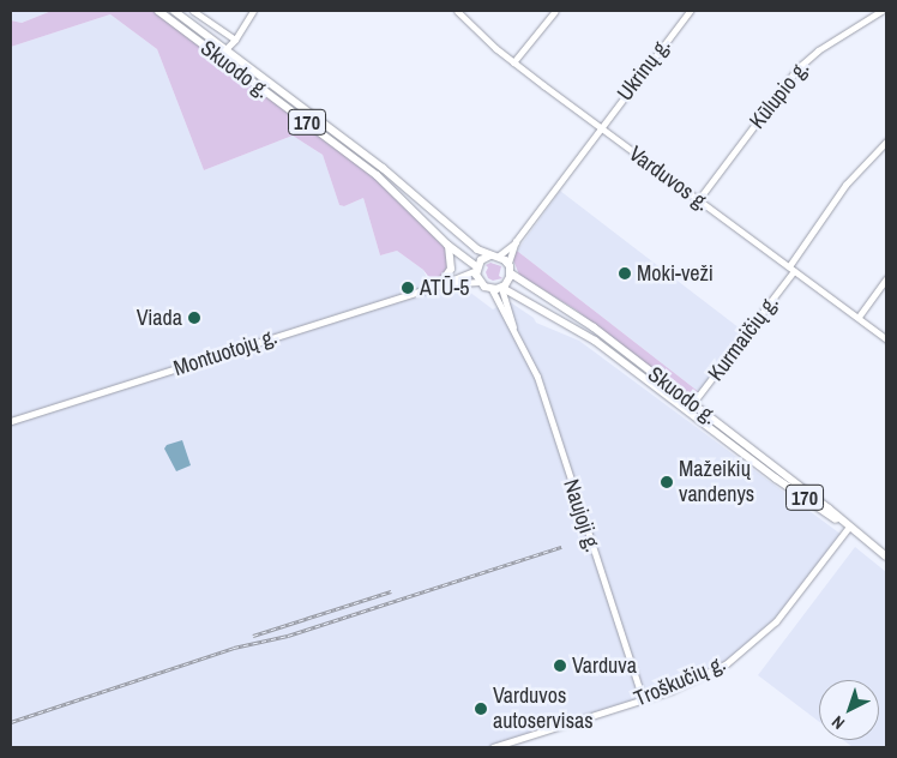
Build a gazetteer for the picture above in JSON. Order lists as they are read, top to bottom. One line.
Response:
{"streets":{"main road":["Skuodo g.","170"],"street":["Ukrinų g.","Kūlupio g.","Varduvos g.","Kurmaičių g.","Montuotojų g.","Naujoji g.","Troškučių g."]},"crossings":[["Skuodo g.","Kurmaičių g."],["Skuodo g.","Montuotojų g."],["Skuodo g.","Naujoji g."],["Skuodo g.","Troškučių g."],["Ukrinų g.","Varduvos g."],["Kūlupio g.","Varduvos g."],["Varduvos g.","Kurmaičių g."],["Montuotojų g.","Naujoji g."],["Naujoji g.","Troškučių g."]],"places":["Moki-veži","ATŪ-5","Viada","Mažeikių vandenys","Varduva","Varduvos autoservisas"],"north":"bottom left"}
